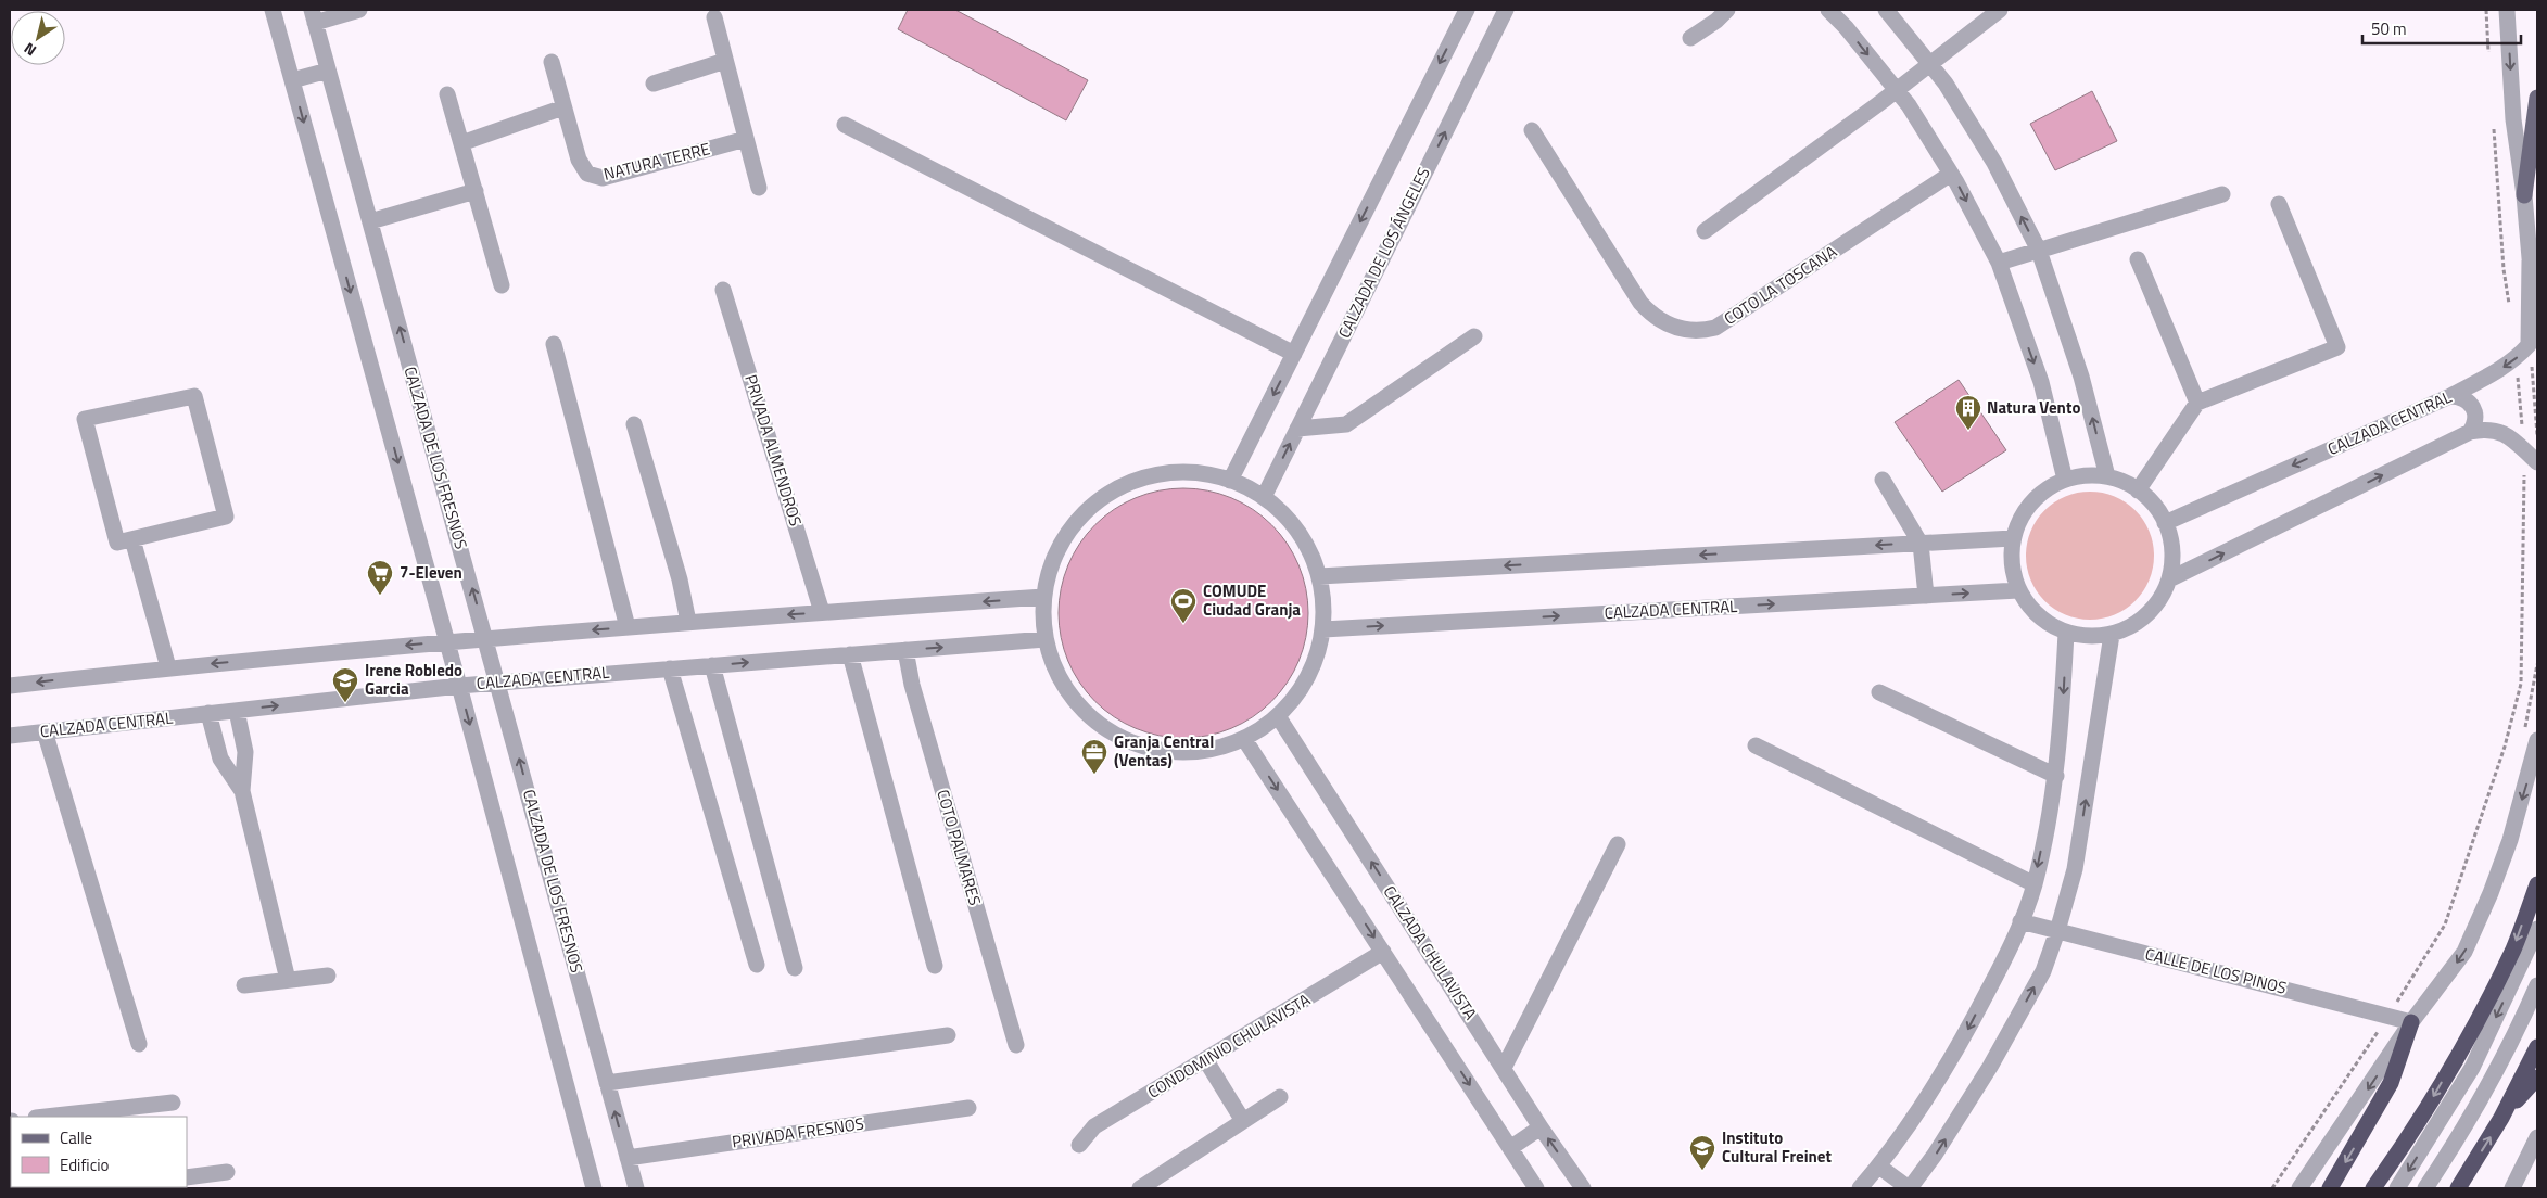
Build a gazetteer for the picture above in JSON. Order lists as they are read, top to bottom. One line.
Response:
{"streets":{"street":["NATURA TERRE","CALZADA DE LOS ÁNGELES","COTO LA TOSCANA","CALZADA CENTRAL","PRIVADA ALMENDROS","CALZADA DE LOS FRESNOS","COTO PALMARES","CALZADA CHULAVISTA","CALLE DE LOS PINOS","CONDOMINIO CHULAVISTA","PRIVADA FRESNOS"]},"crossings":[["CALZADA CENTRAL","CALZADA DE LOS FRESNOS"],["CALZADA CENTRAL","COTO PALMARES"],["CALZADA DE LOS FRESNOS","PRIVADA FRESNOS"]],"places":{"building":["Natura Vento"],"supermarket":["7-Eleven"],"sports":["COMUDE Ciudad Granja"],"school or university":["Irene Robledo Garcia","Instituto Cultural Freinet"],"office":["Granja Central (Ventas)"]},"legend":["Calle","Edificio"],"scale_bar":"50 m","north":"bottom left"}
